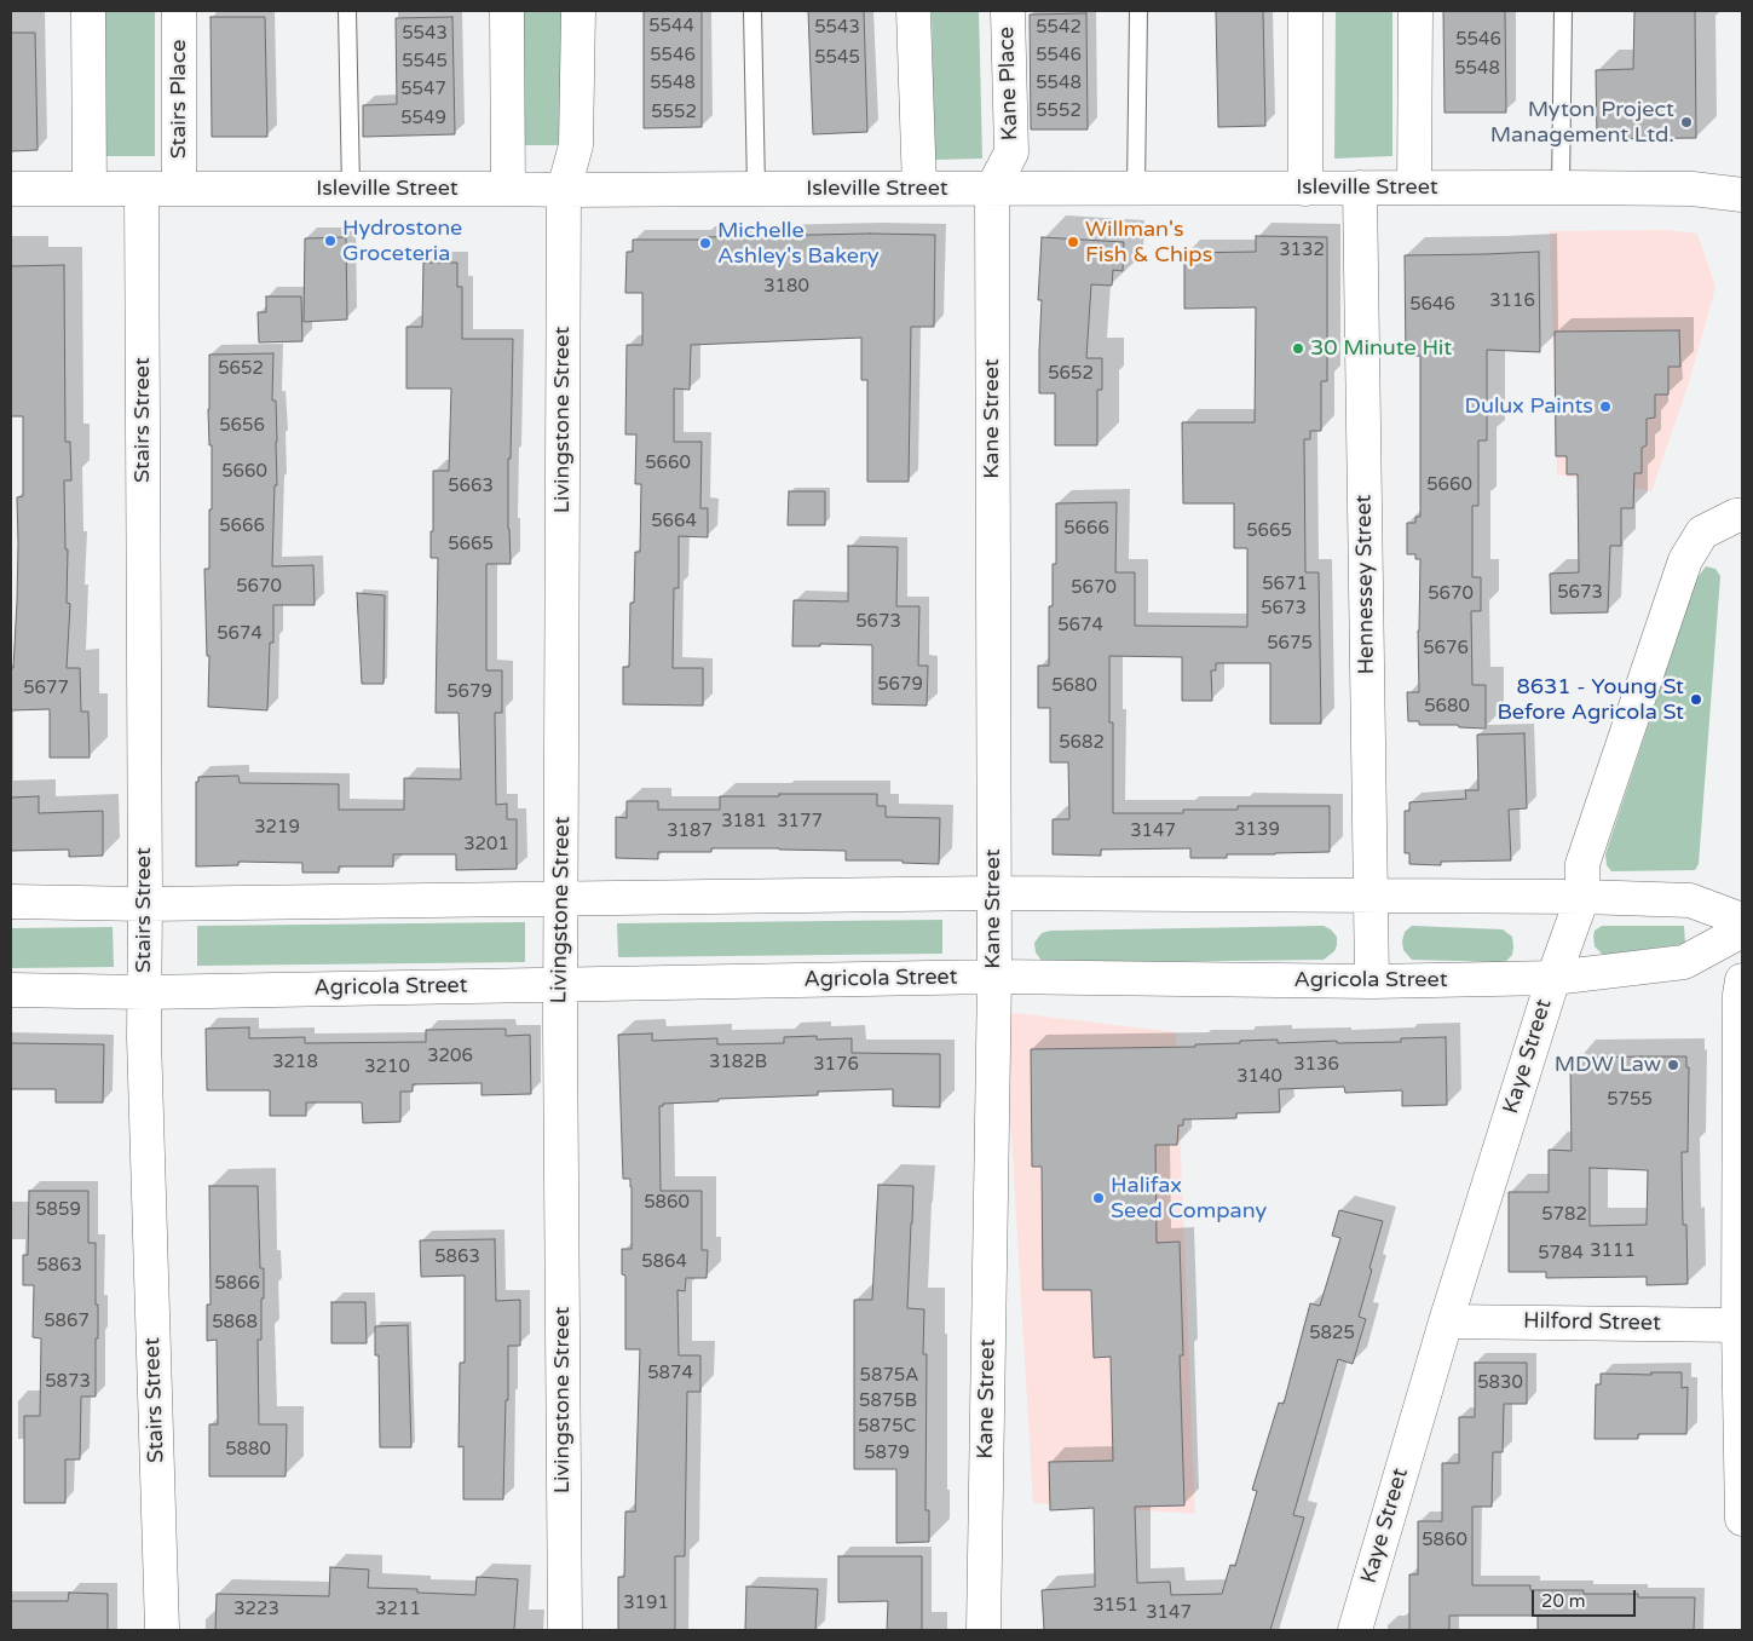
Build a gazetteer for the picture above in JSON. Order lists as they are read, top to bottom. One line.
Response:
{"streets":{"street":["Kane Place","Stairs Place","Isleville Street","Kane Street","Stairs Street","Livingstone Street","Hennessey Street","Agricola Street","Kaye Street","Hilford Street"]},"crossings":[["Kane Place","Isleville Street"],["Kane Place","Kane Street"],["Stairs Place","Isleville Street"],["Isleville Street","Kane Street"],["Isleville Street","Stairs Street"],["Isleville Street","Livingstone Street"],["Isleville Street","Hennessey Street"],["Kane Street","Agricola Street"],["Stairs Street","Agricola Street"],["Livingstone Street","Agricola Street"],["Hennessey Street","Agricola Street"],["Agricola Street","Kaye Street"],["Kaye Street","Hilford Street"]],"places":["Myton Project Management Ltd.","Hydrostone Groceteria","Willman's Fish & Chips","Michelle Ashley's Bakery","30 Minute Hit","Dulux Paints","8631 - Young St Before Agricola St","MDW Law","Halifax Seed Company"],"house_numbers":["5544","5543","5542","5543","5546","5546","5546","5545","5545","5548","5548","5548","5547","5552","5552","5549","3132","3180","3116","5646","5652","5652","5656","5660","5660","5660","5663","5664","5666","5666","5665","5665","5671","5670","5670","5673","5670","5673","5673","5674","5674","5675","5676","5679","5680","5677","5679","5680","5682","3181","3177","3219","3139","3187","3147","3201","3206","3218","3182B","3176","3136","3210","3140","5755","5860","5859","5782","3111","5784","5863","5864","5863","5866","5867","5868","5825","5874","5875A","5873","5830","5875B","5875C","5880","5879","5860","3191","3151","3223","3211","3147"],"scale_bar":"20 m"}
